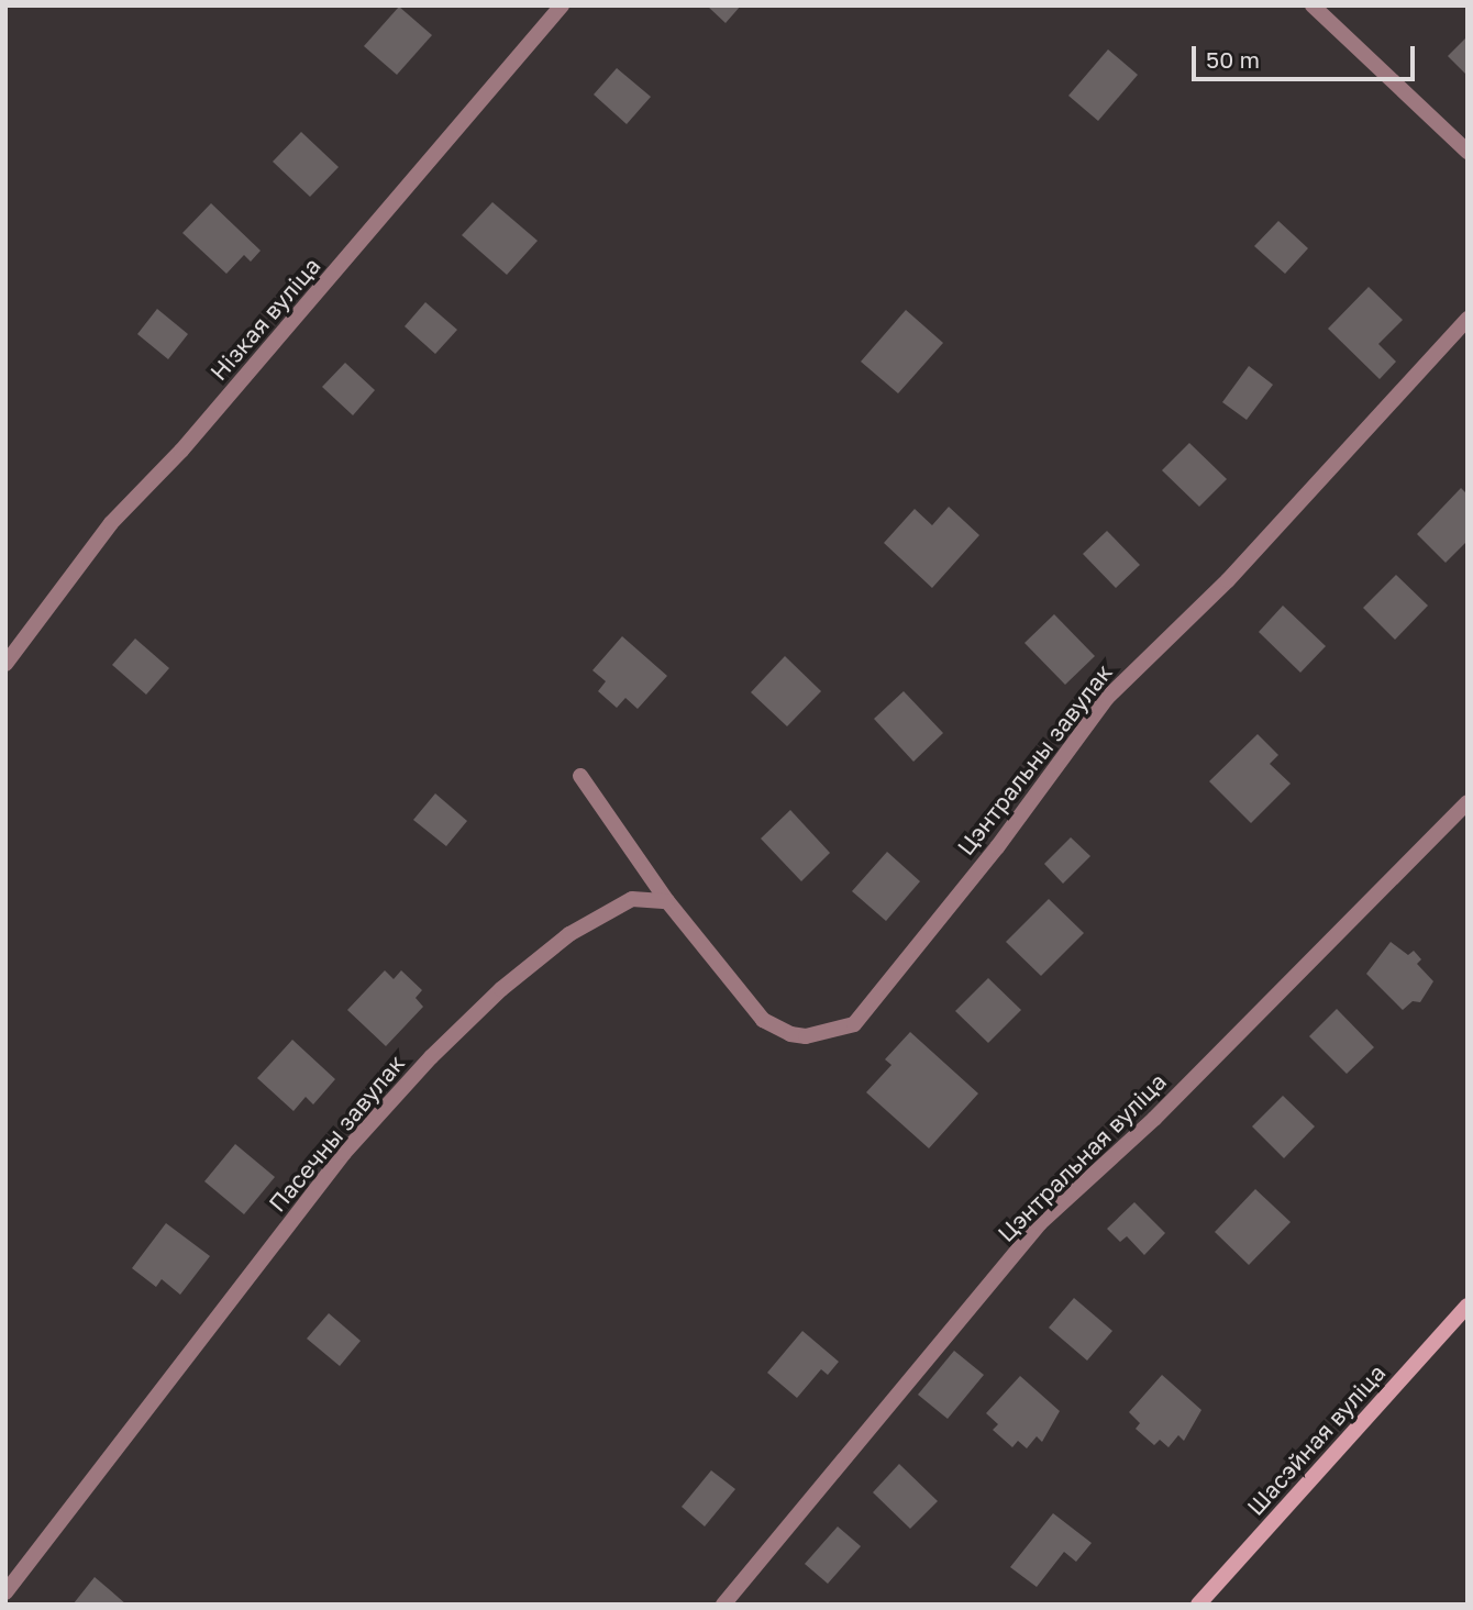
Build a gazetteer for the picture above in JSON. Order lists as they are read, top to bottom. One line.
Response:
{"streets":{"main road":["Шасэйная вуліца"],"street":["Нізкая вуліца","Цэнтральны завулак","Пасечны завулак","Цэнтральная вуліца"]},"crossings":[["Цэнтральны завулак","Пасечны завулак"]],"scale_bar":"50 m"}
